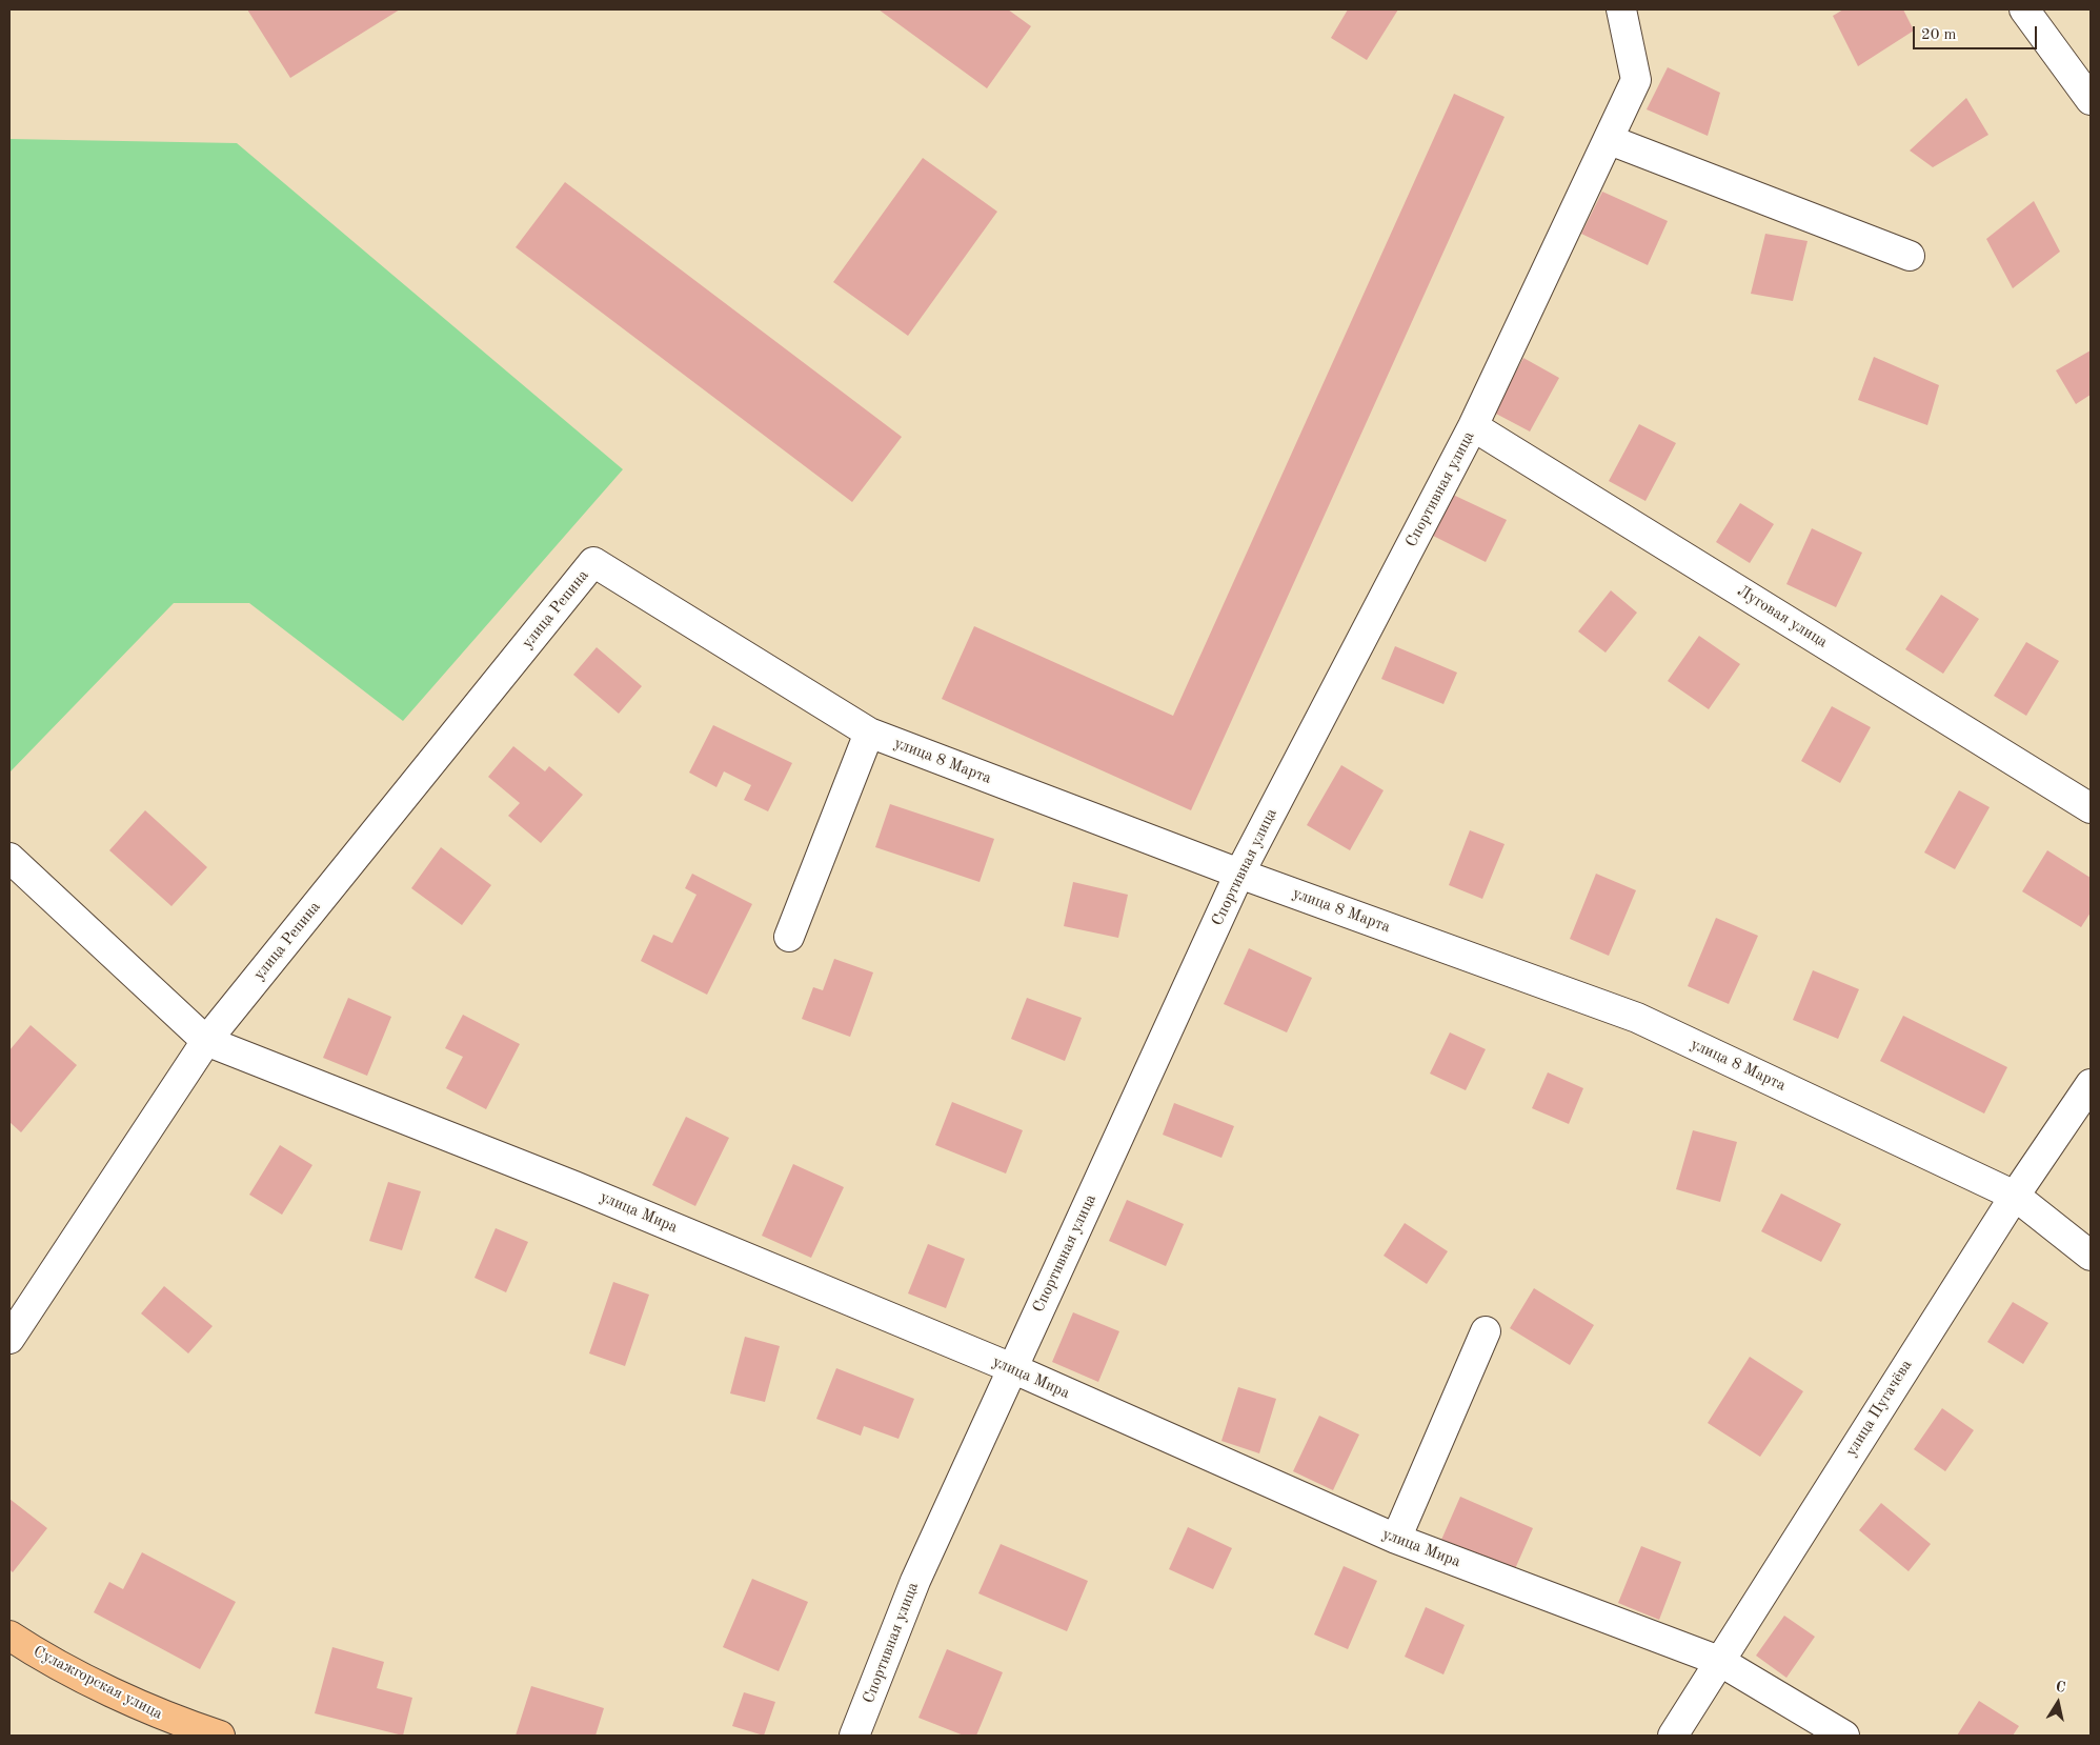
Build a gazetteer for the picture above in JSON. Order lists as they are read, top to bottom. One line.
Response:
{"streets":{"main road":["Сулажгорская улица"],"street":["Спортивная улица","улица Репина","Луговая улица","улица 8 Марта","улица Мира","улица Пугачёва"]},"crossings":[["Спортивная улица","Луговая улица"],["Спортивная улица","улица 8 Марта"],["Спортивная улица","улица Мира"],["улица Репина","улица 8 Марта"],["улица Репина","улица Мира"],["улица 8 Марта","улица Пугачёва"],["улица Мира","улица Пугачёва"]],"scale_bar":"20 m","north":"top"}
